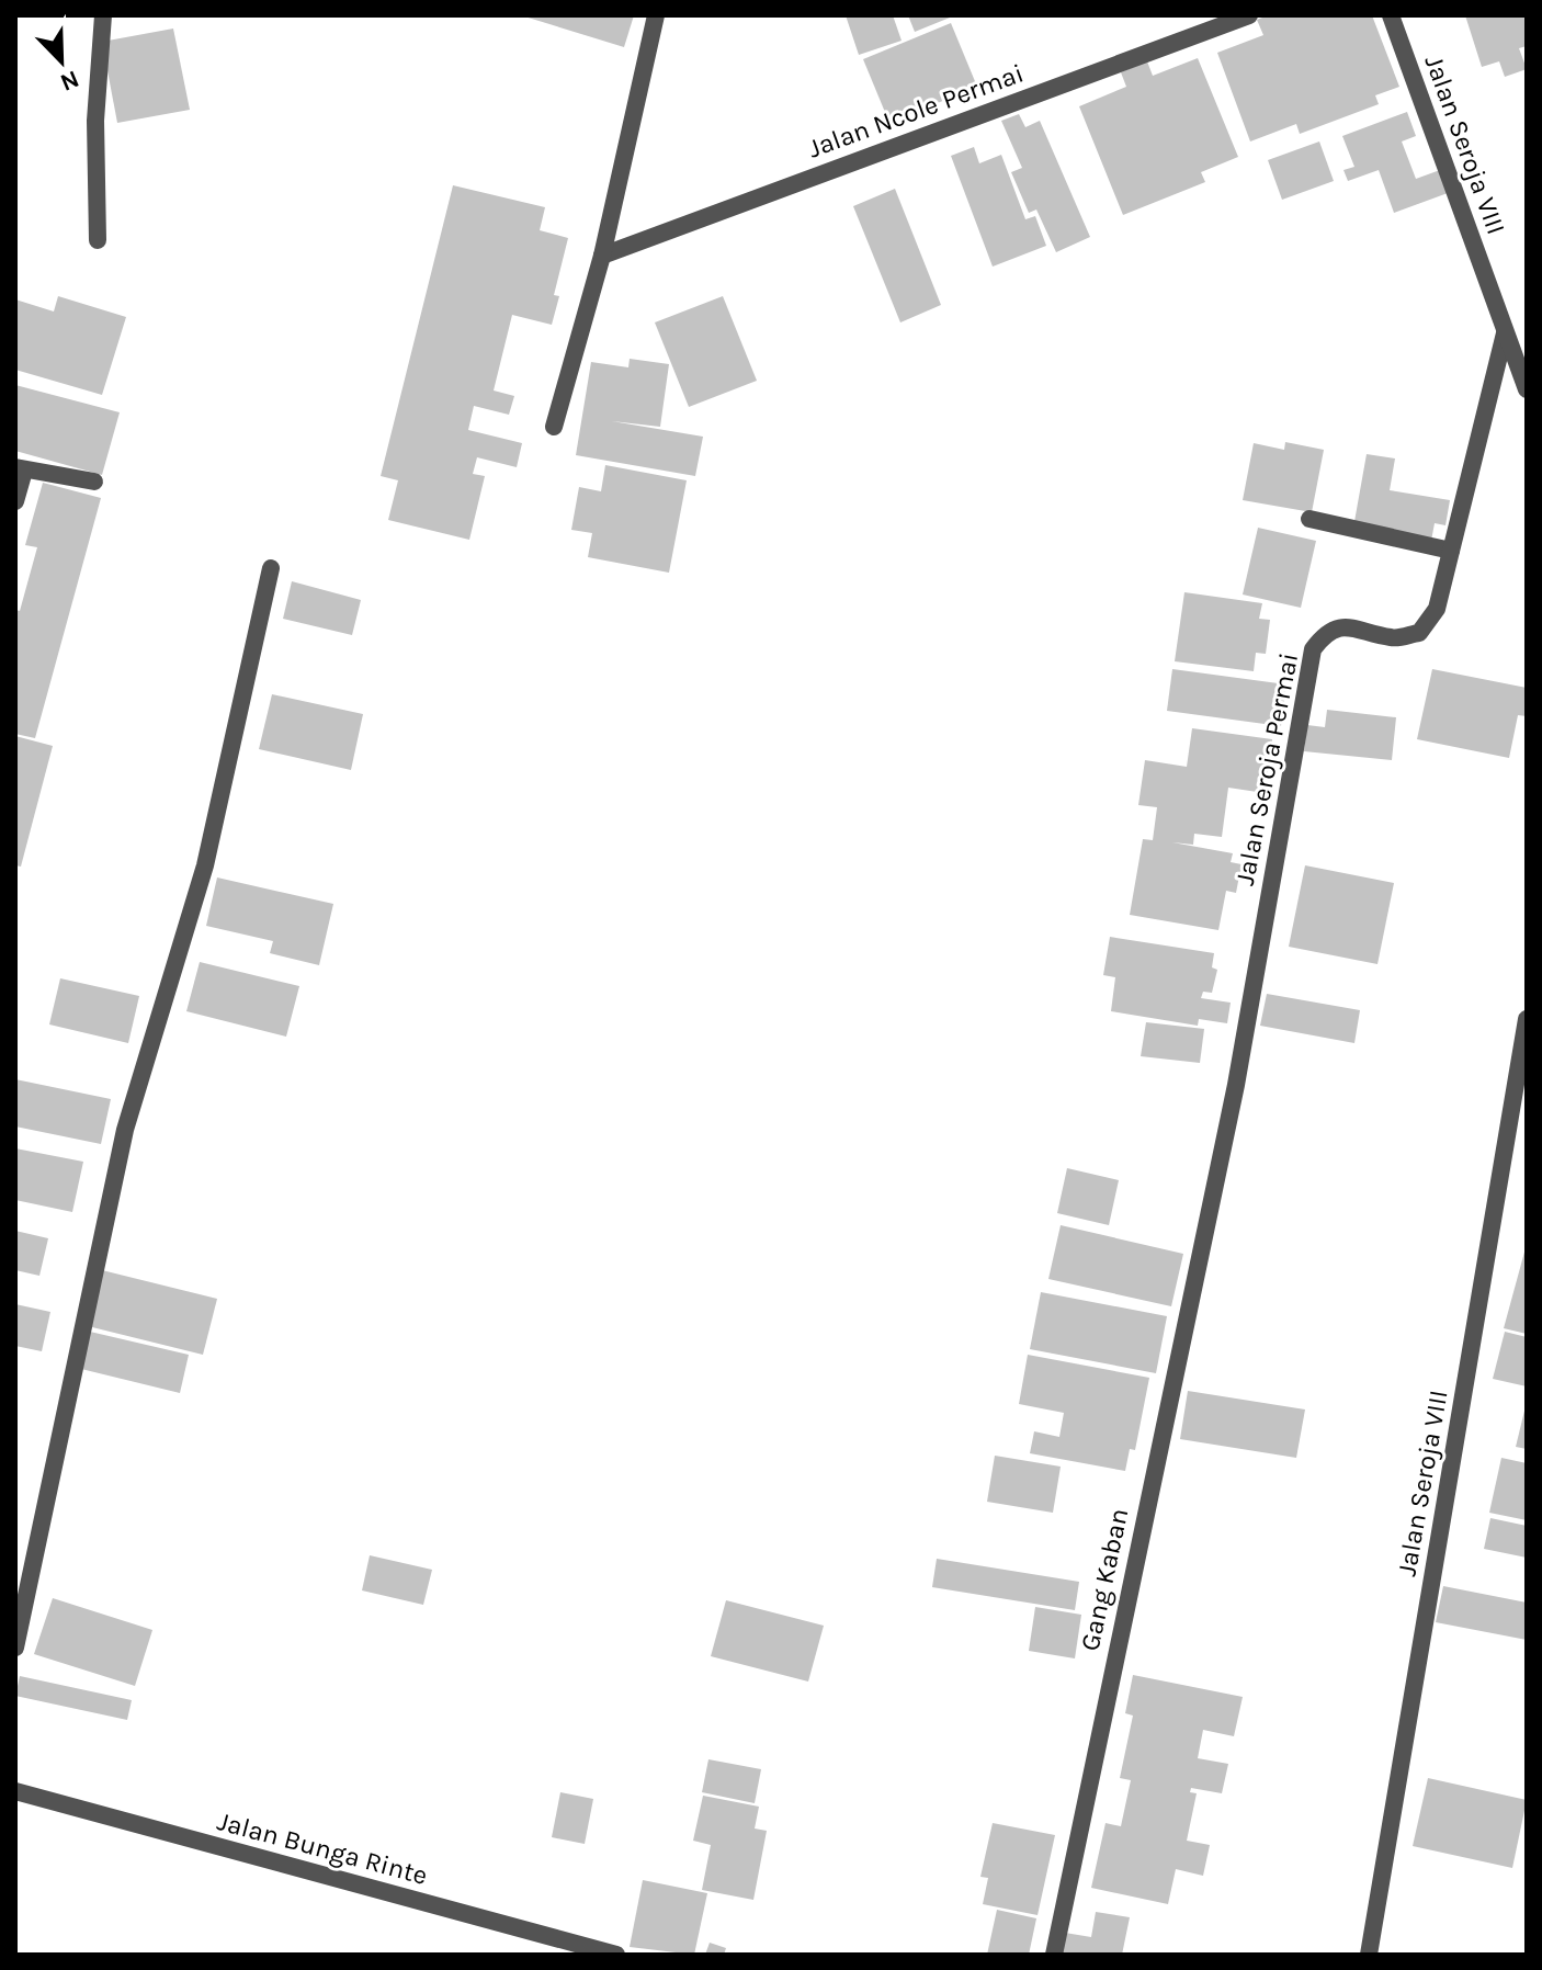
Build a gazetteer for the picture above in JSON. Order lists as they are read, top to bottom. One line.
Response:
{"streets":{"street":["Jalan Ncole Permai","Jalan Seroja VIII","Jalan Seroja Permai","Gang Kaban","Jalan Bunga Rinte"]},"crossings":[["Jalan Seroja VIII","Jalan Seroja Permai"],["Jalan Seroja Permai","Gang Kaban"]],"north":"bottom right"}
